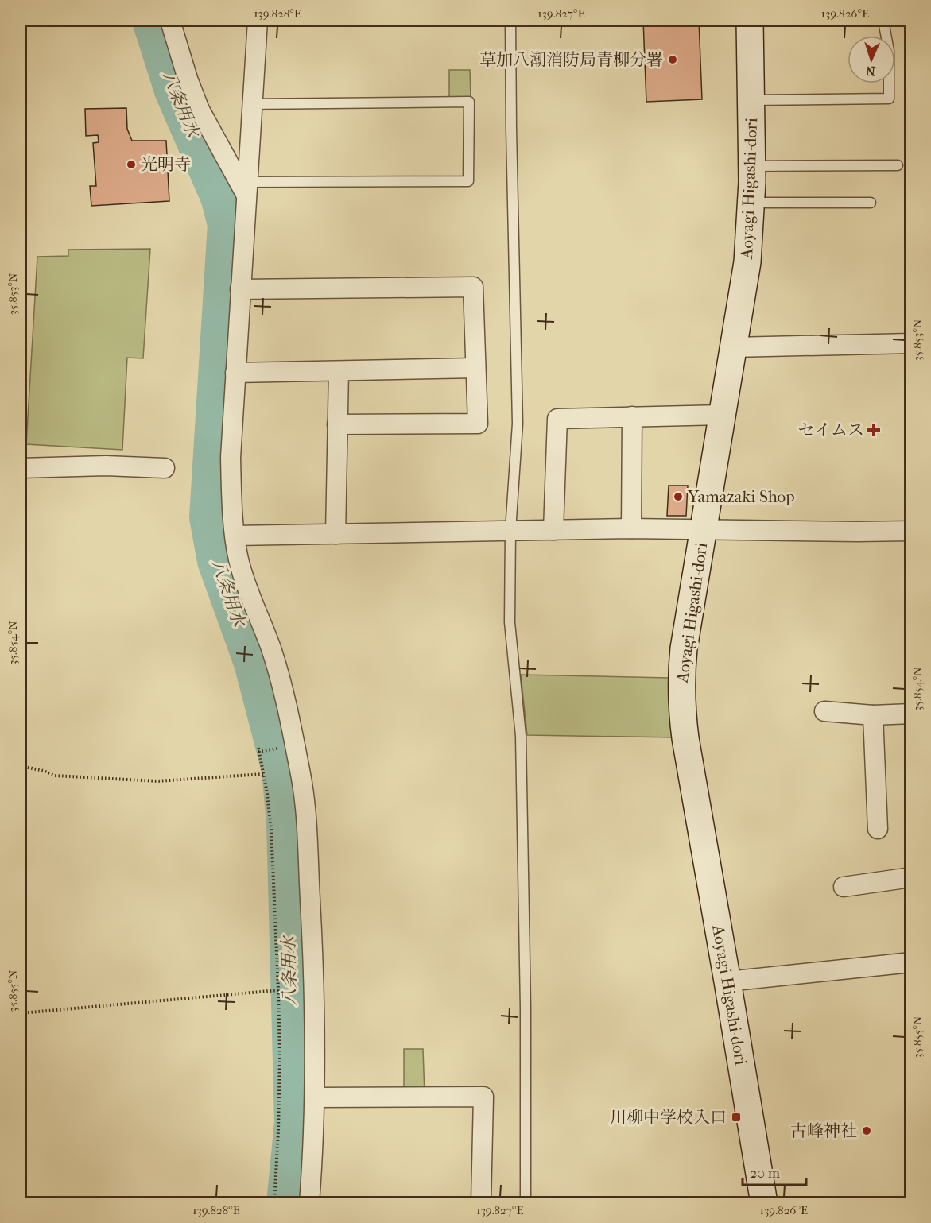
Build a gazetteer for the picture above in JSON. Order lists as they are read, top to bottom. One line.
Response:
{"streets":{"street":["Aoyagi Higashi-dori"]},"water":["八条用水"],"places":{"other":["草加八潮消防局青柳分署","光明寺","Yamazaki Shop","古峰神社"],"health":["セイムス"],"transit":["川柳中学校入口"]},"scale_bar":"20 m","north":"bottom","coordinates":["139.828°E","139.827°E","139.826°E","35.853°N","35.854°N","35.855°N"]}
